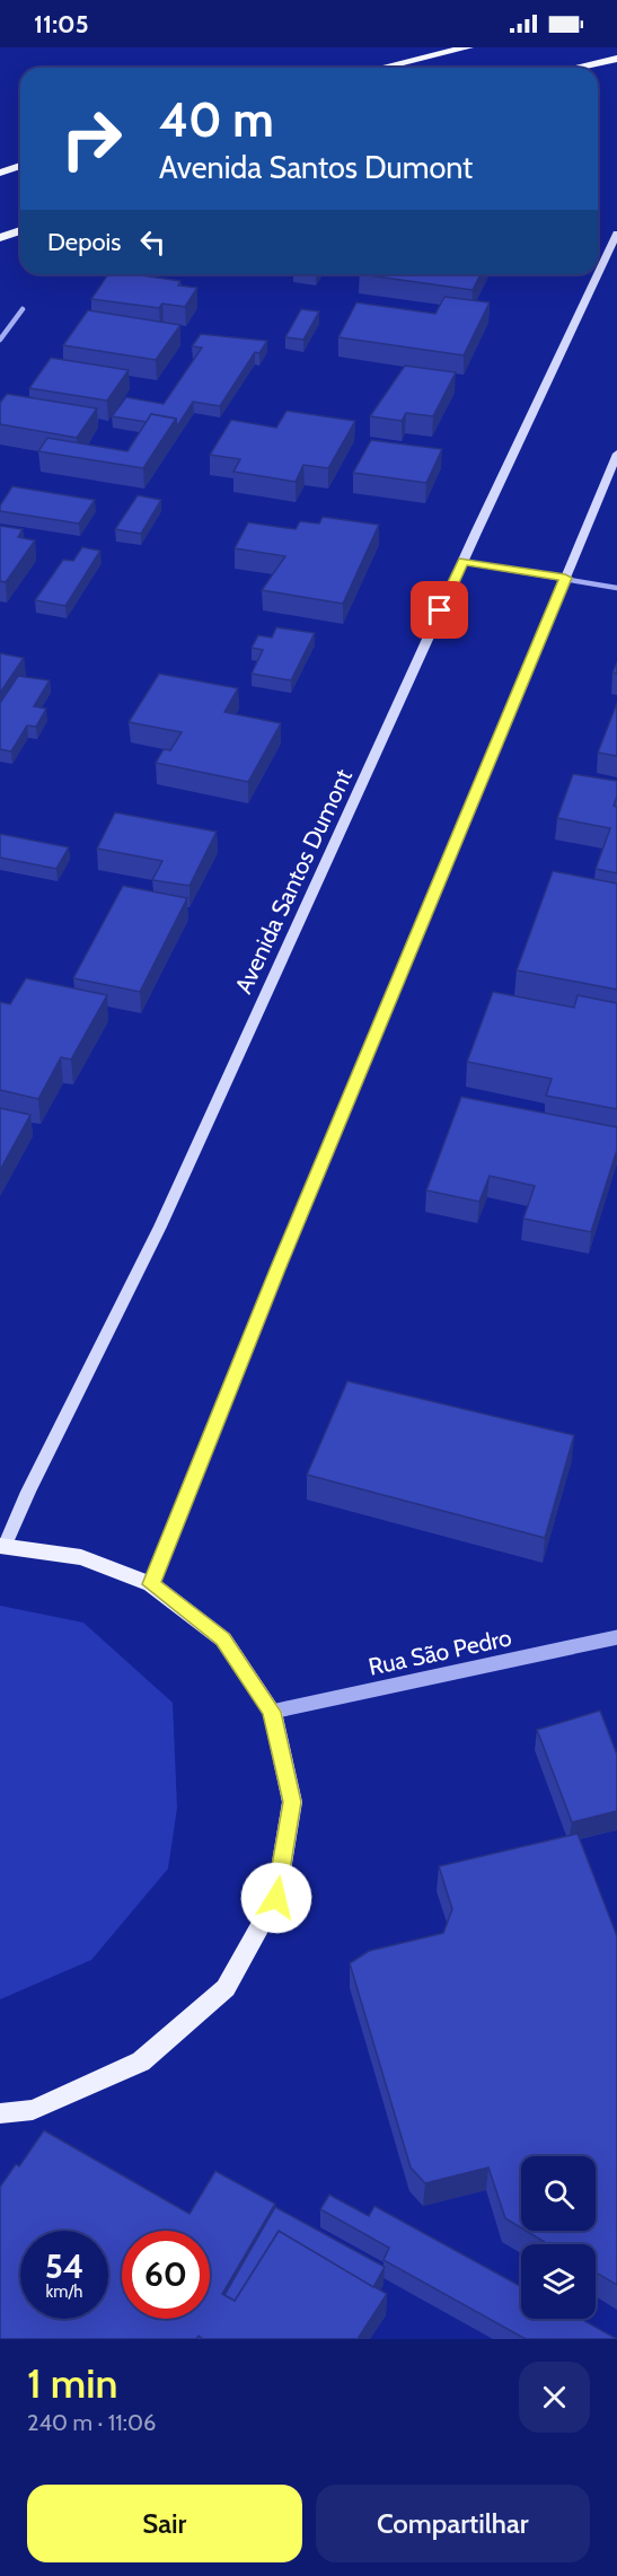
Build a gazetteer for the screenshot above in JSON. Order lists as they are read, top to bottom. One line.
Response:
{"streets":{"main road":["Avenida Santos Dumont"],"street":["Rua São Pedro"]},"page":{"status":"11:05","turn":["40 m","Avenida Santos Dumont"],"then":"Depois","speed":"54 km/h","limit":"60","heading":["1 min","240 m · 11:06"],"buttons":["Sair","Compartilhar"]}}
